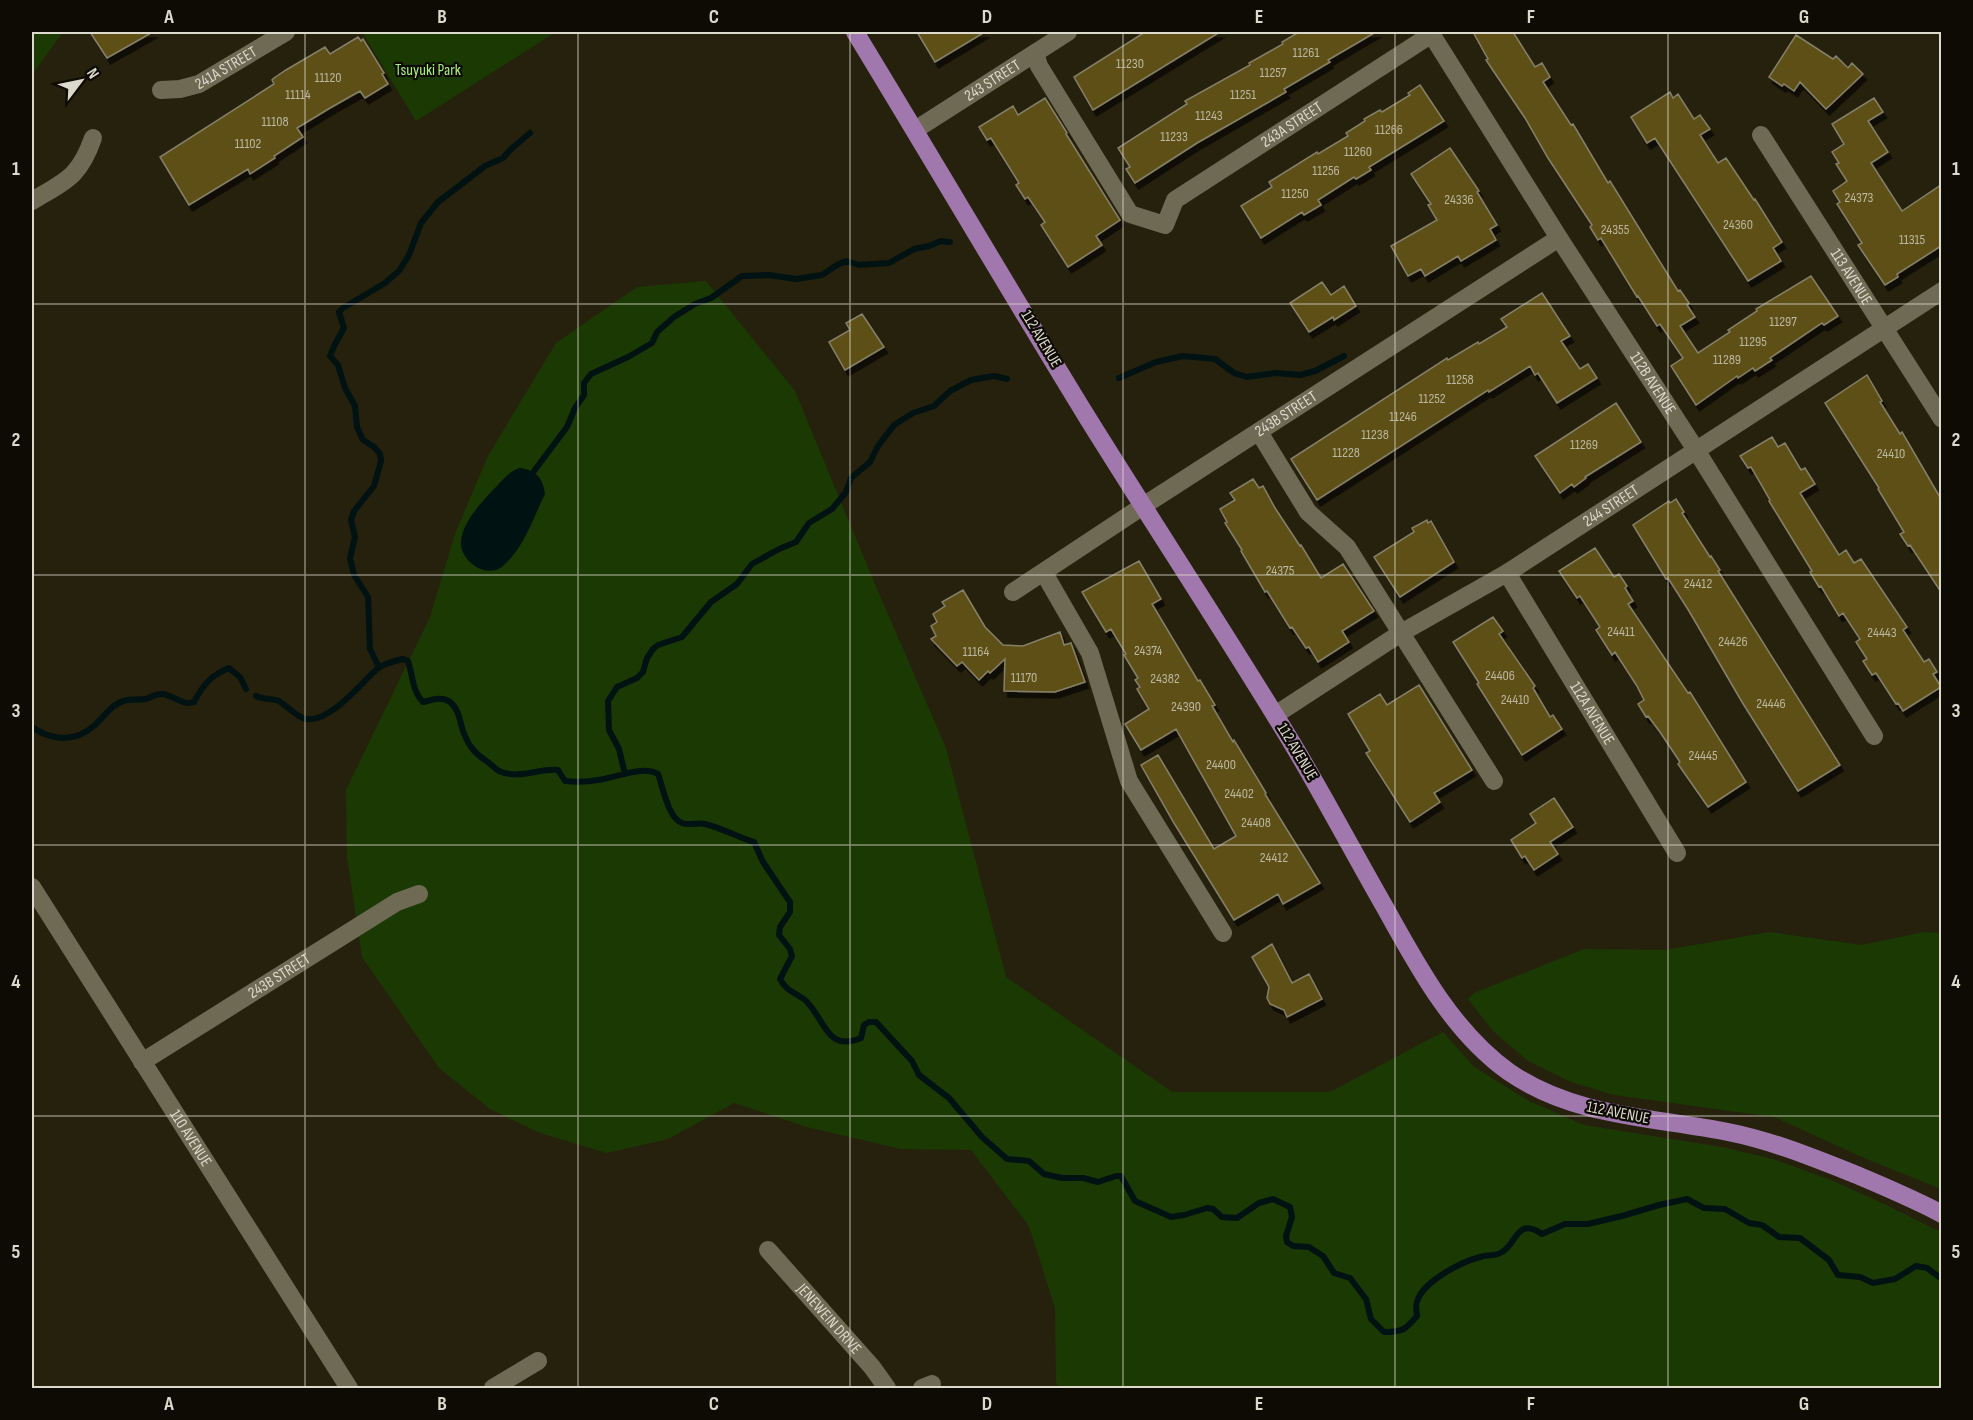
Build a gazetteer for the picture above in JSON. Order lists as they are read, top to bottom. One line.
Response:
{"streets":{"main road":["112 AVENUE"],"street":["241A STREET","243 STREET","243A STREET","113 AVENUE","112B AVENUE","243B STREET","244 STREET","112A AVENUE","110 AVENUE","JENEWEIN DRIVE"]},"crossings":[["243 STREET","243A STREET"],["243 STREET","112 AVENUE"],["243A STREET","112B AVENUE"],["113 AVENUE","244 STREET"],["112 AVENUE","243B STREET"],["112 AVENUE","244 STREET"],["112B AVENUE","243B STREET"],["112B AVENUE","244 STREET"],["243B STREET","110 AVENUE"],["244 STREET","112A AVENUE"]],"parks":["Tsuyuki Park"],"house_numbers":["11261","11230","11257","11120","11114","11251","11243","11108","11266","11233","11102","11260","11256","11250","24373","24336","24360","24355","11315","11297","11295","11289","11258","11252","11246","11238","11269","11228","24410","24375","24412","24411","24443","24426","24374","11164","24406","11170","24382","24410","24446","24390","24445","24400","24402","24408","24412"],"north":"top right","grid":{"columns":["A","B","C","D","E","F","G"],"rows":["1","2","3","4","5"]}}
